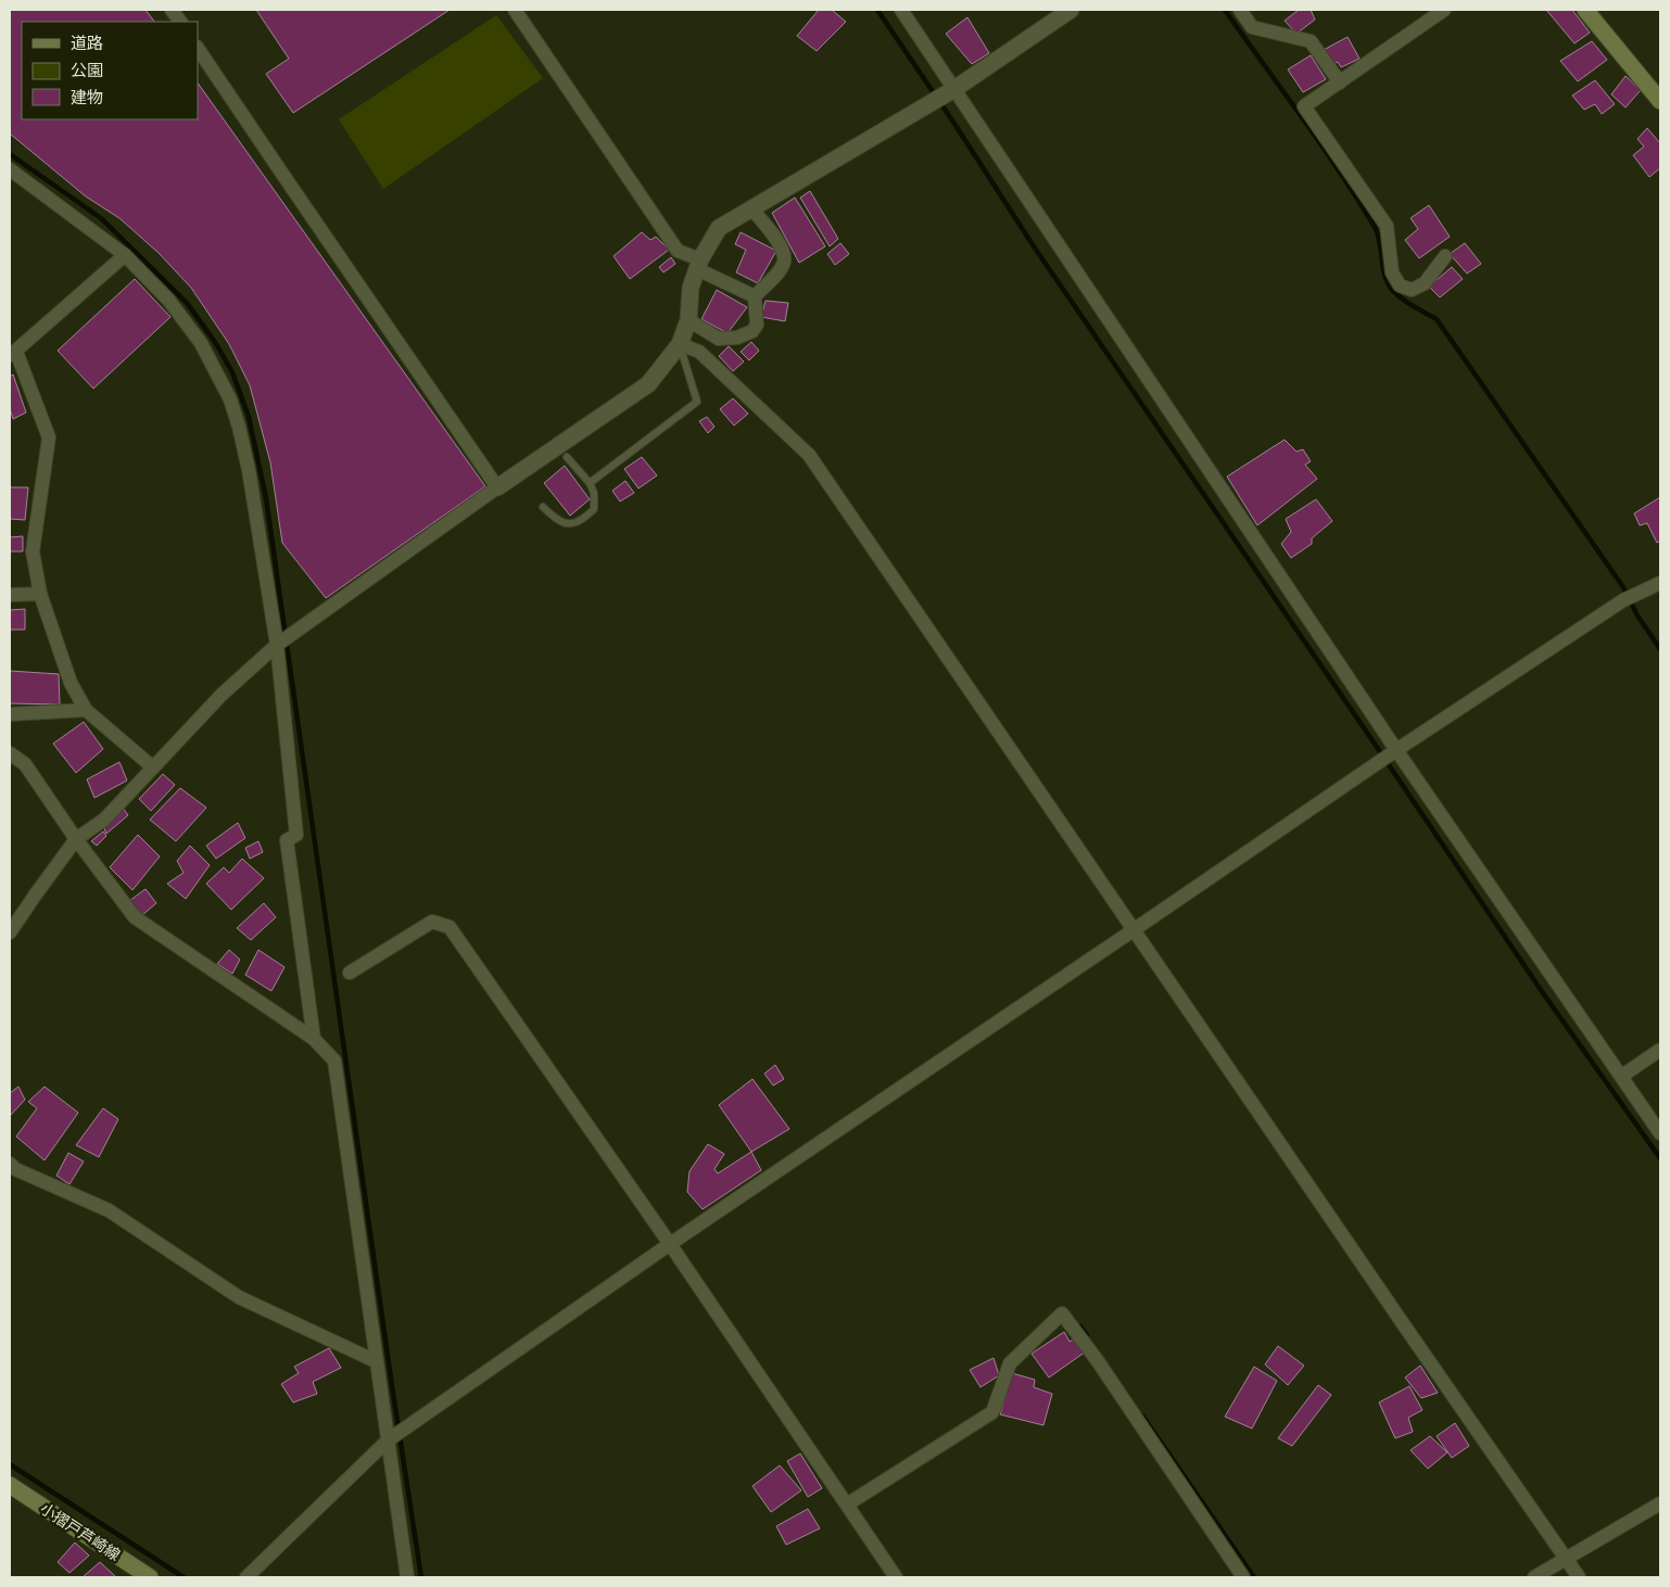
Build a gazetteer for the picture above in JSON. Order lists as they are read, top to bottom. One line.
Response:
{"streets":{"main road":["小摺戸芦崎線"]},"legend":["道路","公園","建物"]}
